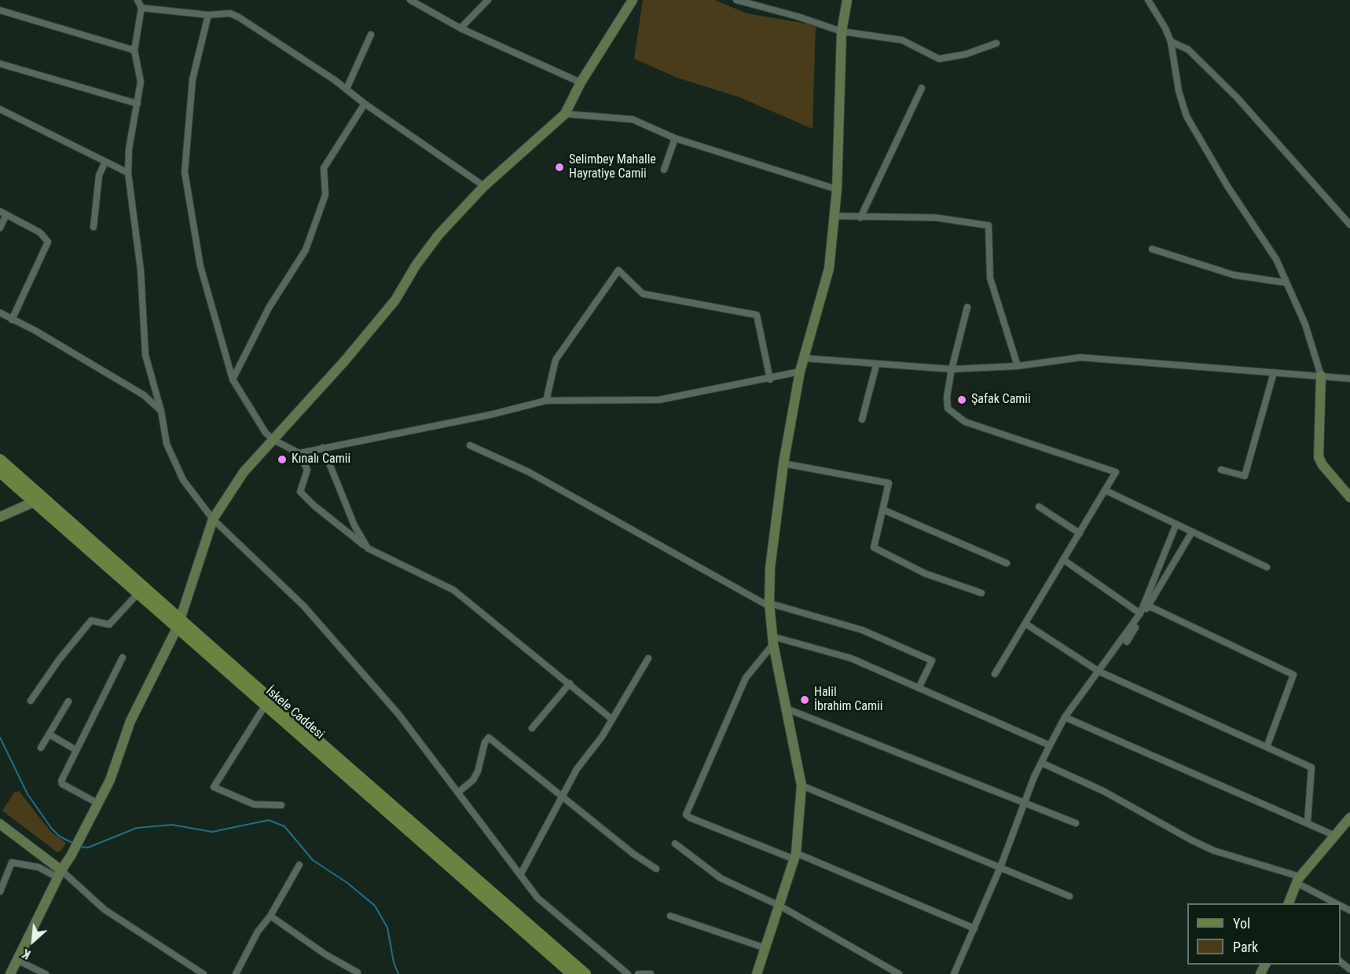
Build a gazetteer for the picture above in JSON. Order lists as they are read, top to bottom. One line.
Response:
{"streets":{"main road":["İskele Caddesi"]},"places":["Selimbey Mahalle Hayratiye Camii","Şafak Camii","Kınalı Camii","Halil İbrahim Camii"],"legend":["Yol","Park"],"north":"bottom left"}
